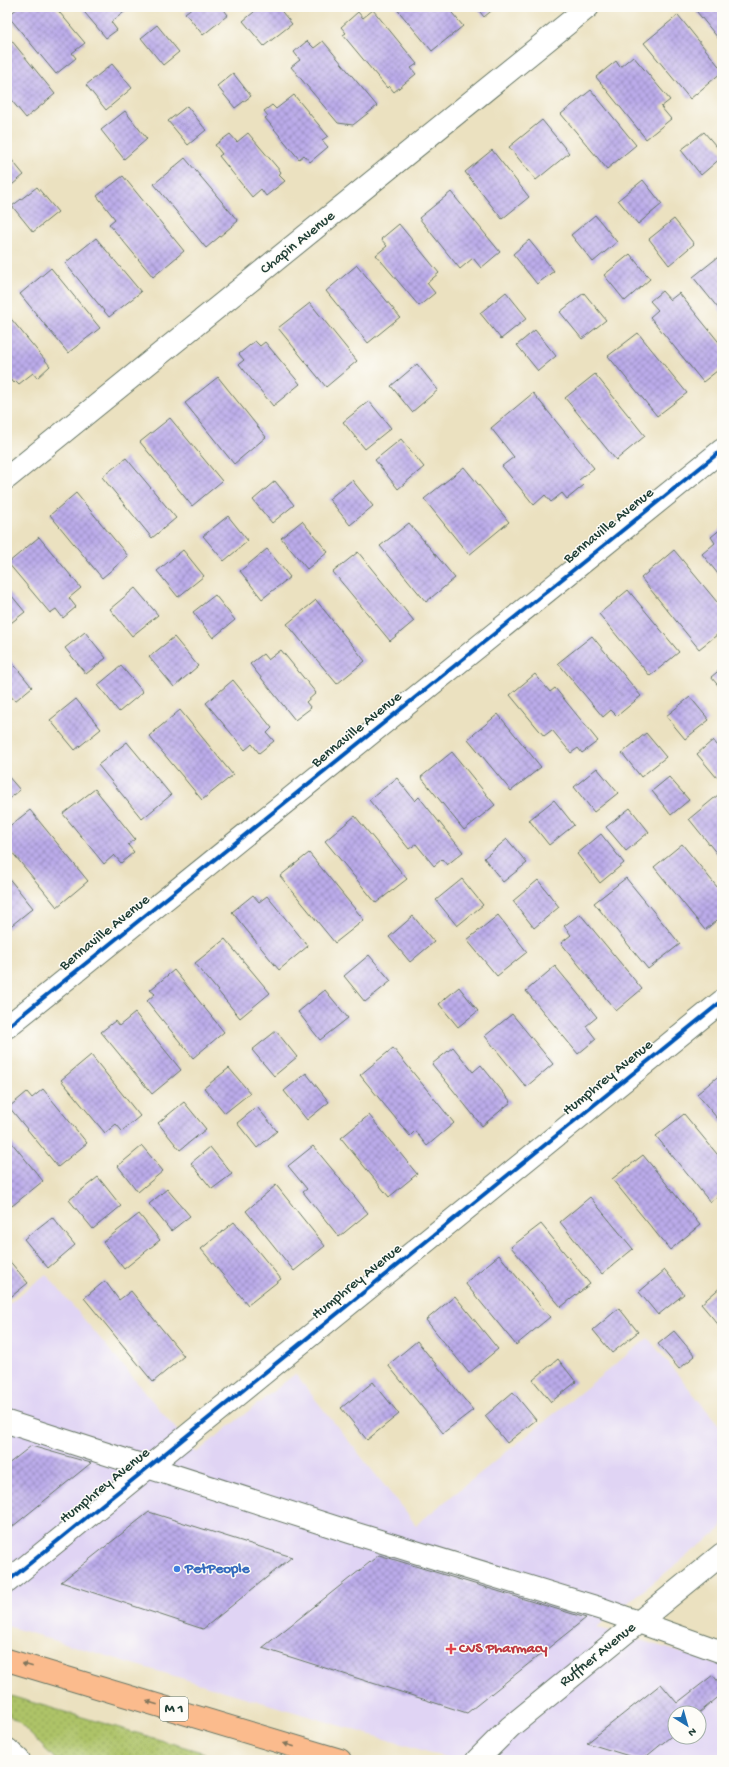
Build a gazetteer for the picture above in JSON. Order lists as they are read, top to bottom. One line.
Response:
{"streets":{"main road":["M 1"],"street":["Chapin Avenue","Bennaville Avenue","Humphrey Avenue","Ruffner Avenue"]},"places":{"other":["PetPeople"],"health":["CVS Pharmacy"]},"north":"bottom right"}
